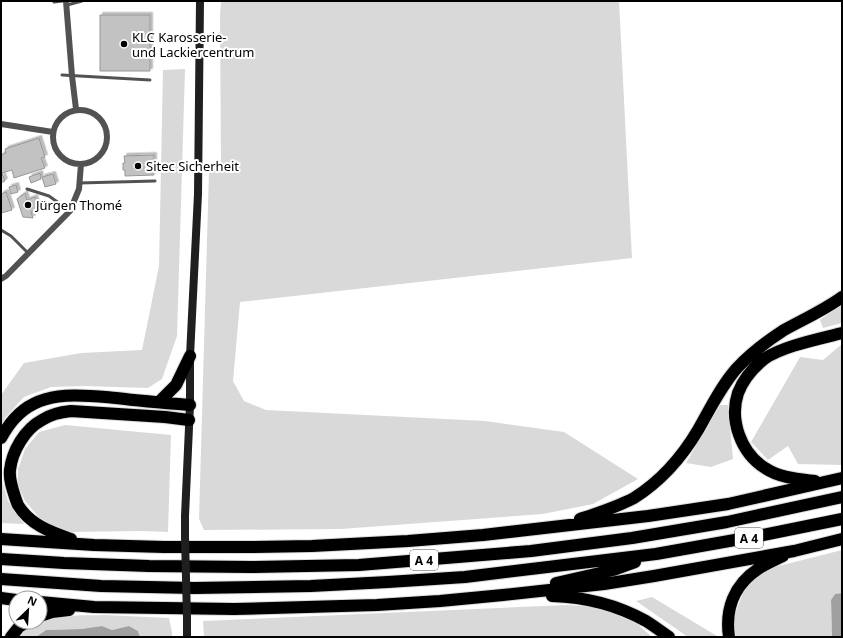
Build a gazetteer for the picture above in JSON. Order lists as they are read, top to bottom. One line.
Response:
{"streets":{"highway":["A 4"]},"places":["KLC Karosserie- und Lackiercentrum","Sitec Sicherheit","Jürgen Thomé"],"north":"top right"}
